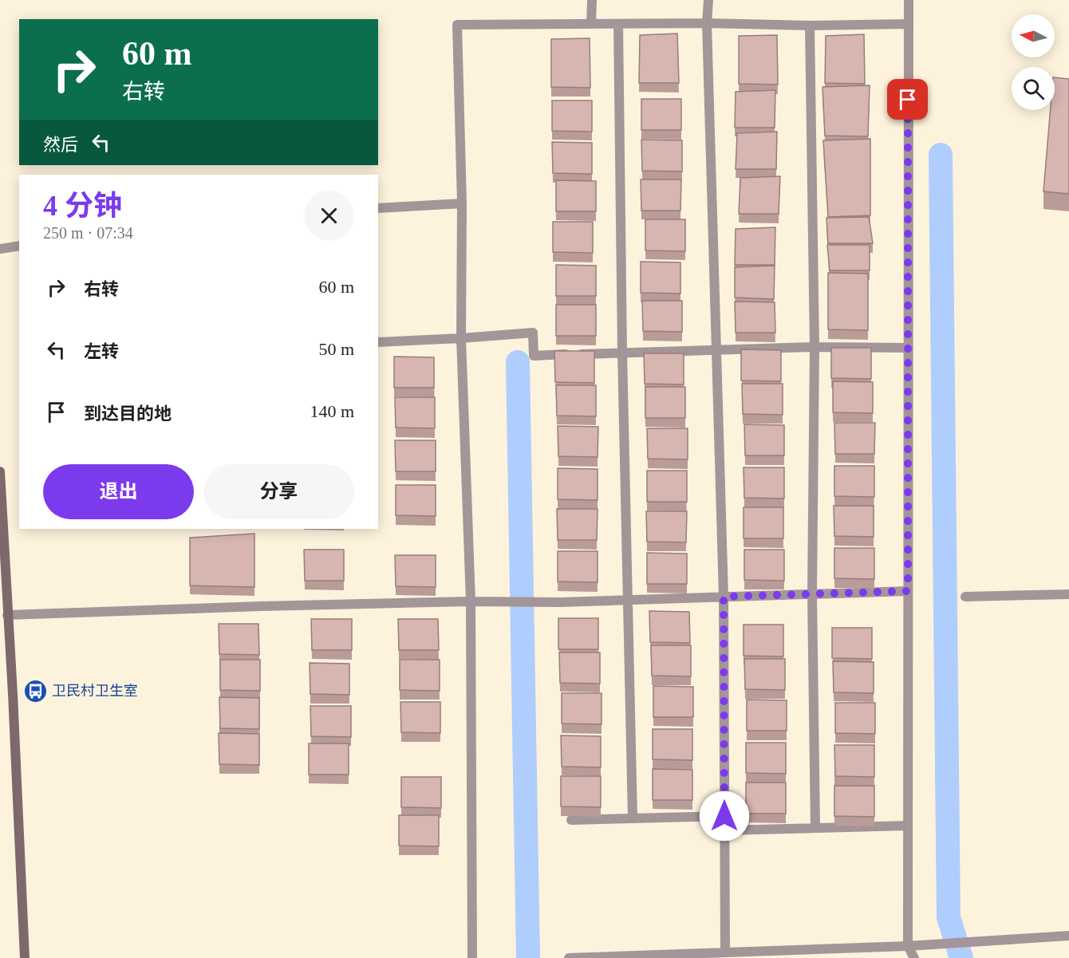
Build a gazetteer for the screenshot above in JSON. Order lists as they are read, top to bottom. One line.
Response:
{"places":{"bus stop":["卫民村卫生室"]},"north":"left","page":{"turn":["60 m","右转"],"then":"然后","heading":["4 分钟","250 m · 07:34"],"list":[{"name":"右转","value":"60 m"},{"name":"左转","value":"50 m"},{"name":"到达目的地","value":"140 m"}],"buttons":["退出","分享"]}}
